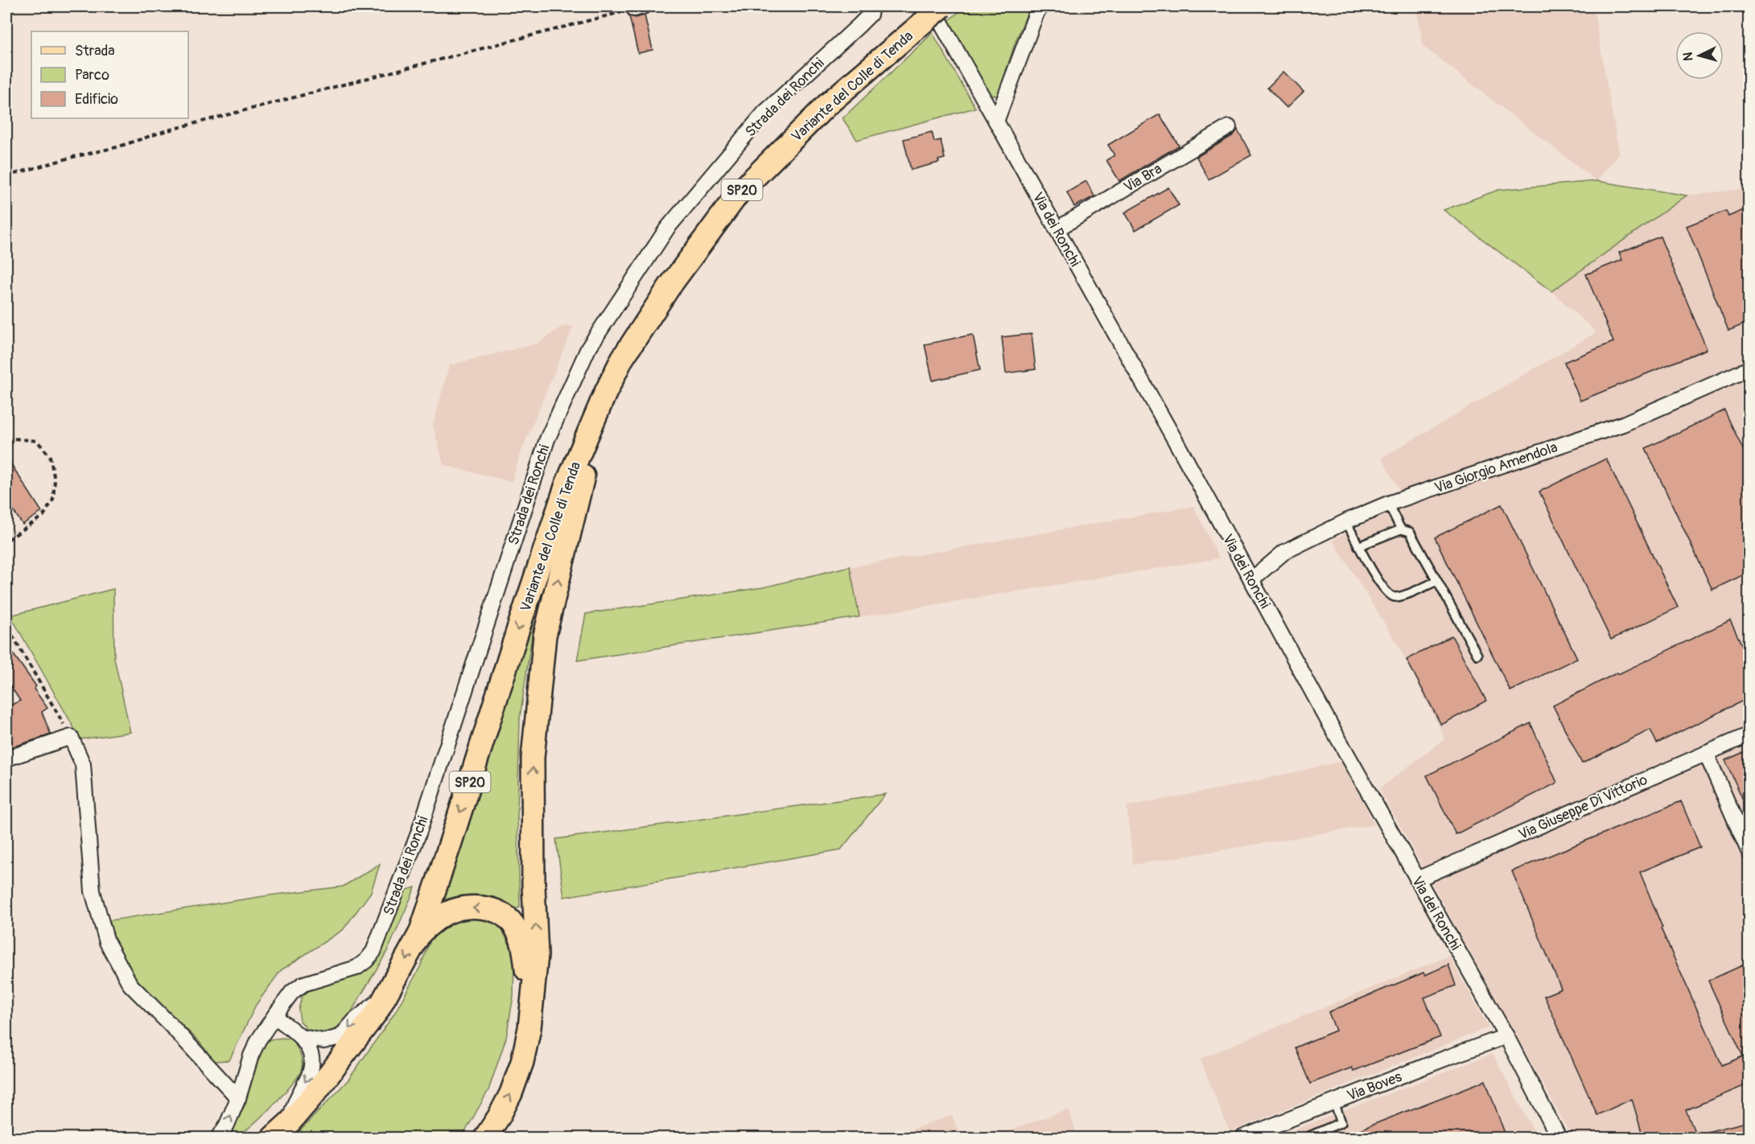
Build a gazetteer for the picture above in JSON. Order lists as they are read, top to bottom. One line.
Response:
{"streets":{"main road":["Variante del Colle di Tenda","SP20"],"street":["Strada dei Ronchi","Via Bra","Via dei Ronchi","Via Giorgio Amendola","Via Giuseppe Di Vittorio","Via Boves"]},"crossings":[["Variante del Colle di Tenda","SP20"],["Variante del Colle di Tenda","Via dei Ronchi"],["Via Bra","Via dei Ronchi"],["Via dei Ronchi","Via Giorgio Amendola"],["Via dei Ronchi","Via Giuseppe Di Vittorio"],["Via dei Ronchi","Via Boves"]],"legend":["Strada","Parco","Edificio"],"north":"left"}
